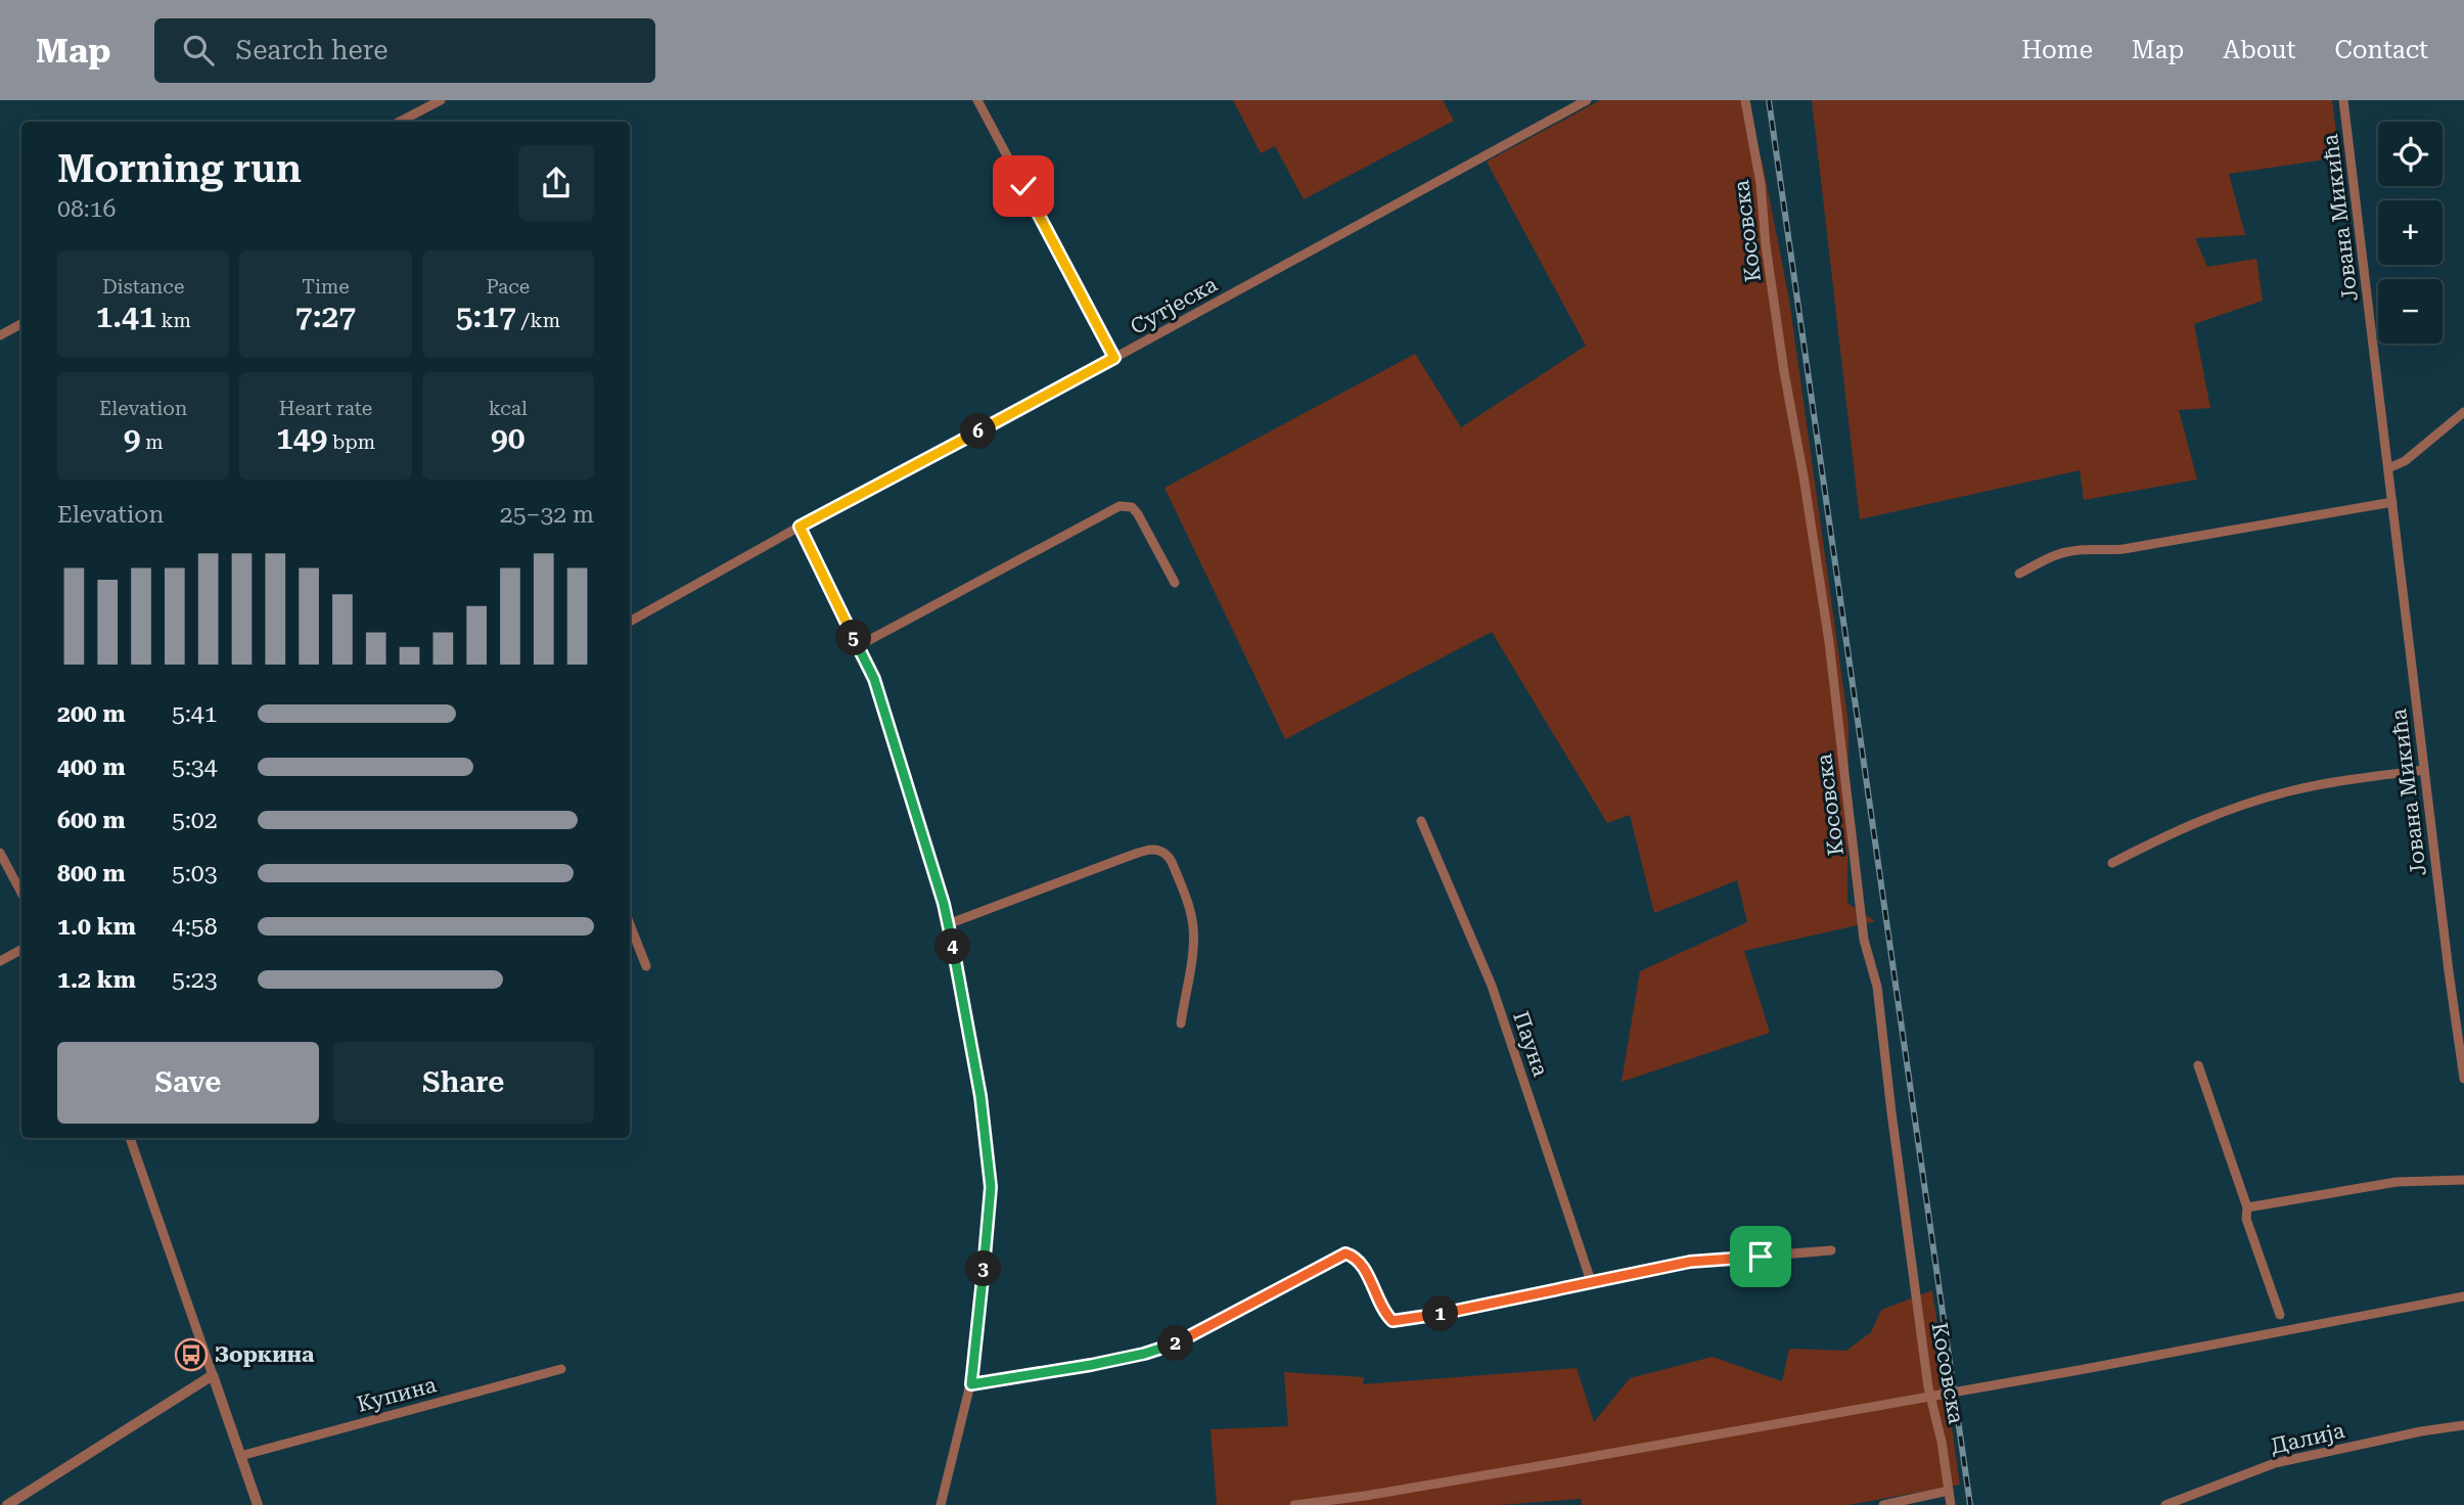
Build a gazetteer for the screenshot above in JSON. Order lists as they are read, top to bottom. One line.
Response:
{"streets":{"street":["Јована Микића","Косовска","Сутјеска","Пауна","Купина","Далија"]},"places":{"bus stop":["Зоркина"]},"page":{"header":"Map","search":"Search here","nav":["Home","Map","About","Contact"],"map_buttons":["+","−"],"heading":["Morning run","08:16"],"stats":[["Distance","1.41 km"],["Time","7:27"],["Pace","5:17 /km"],["Elevation","9 m"],["Heart rate","149 bpm"],["kcal","90"]],"pins":["6","5","4","3","1","2"],"chart":["Elevation","25–32 m"],"list":[{"name":"200 m","note":"5:41"},{"name":"400 m","note":"5:34"},{"name":"600 m","note":"5:02"},{"name":"800 m","note":"5:03"},{"name":"1.0 km","note":"4:58"},{"name":"1.2 km","note":"5:23"}],"buttons":["Save","Share"]}}
